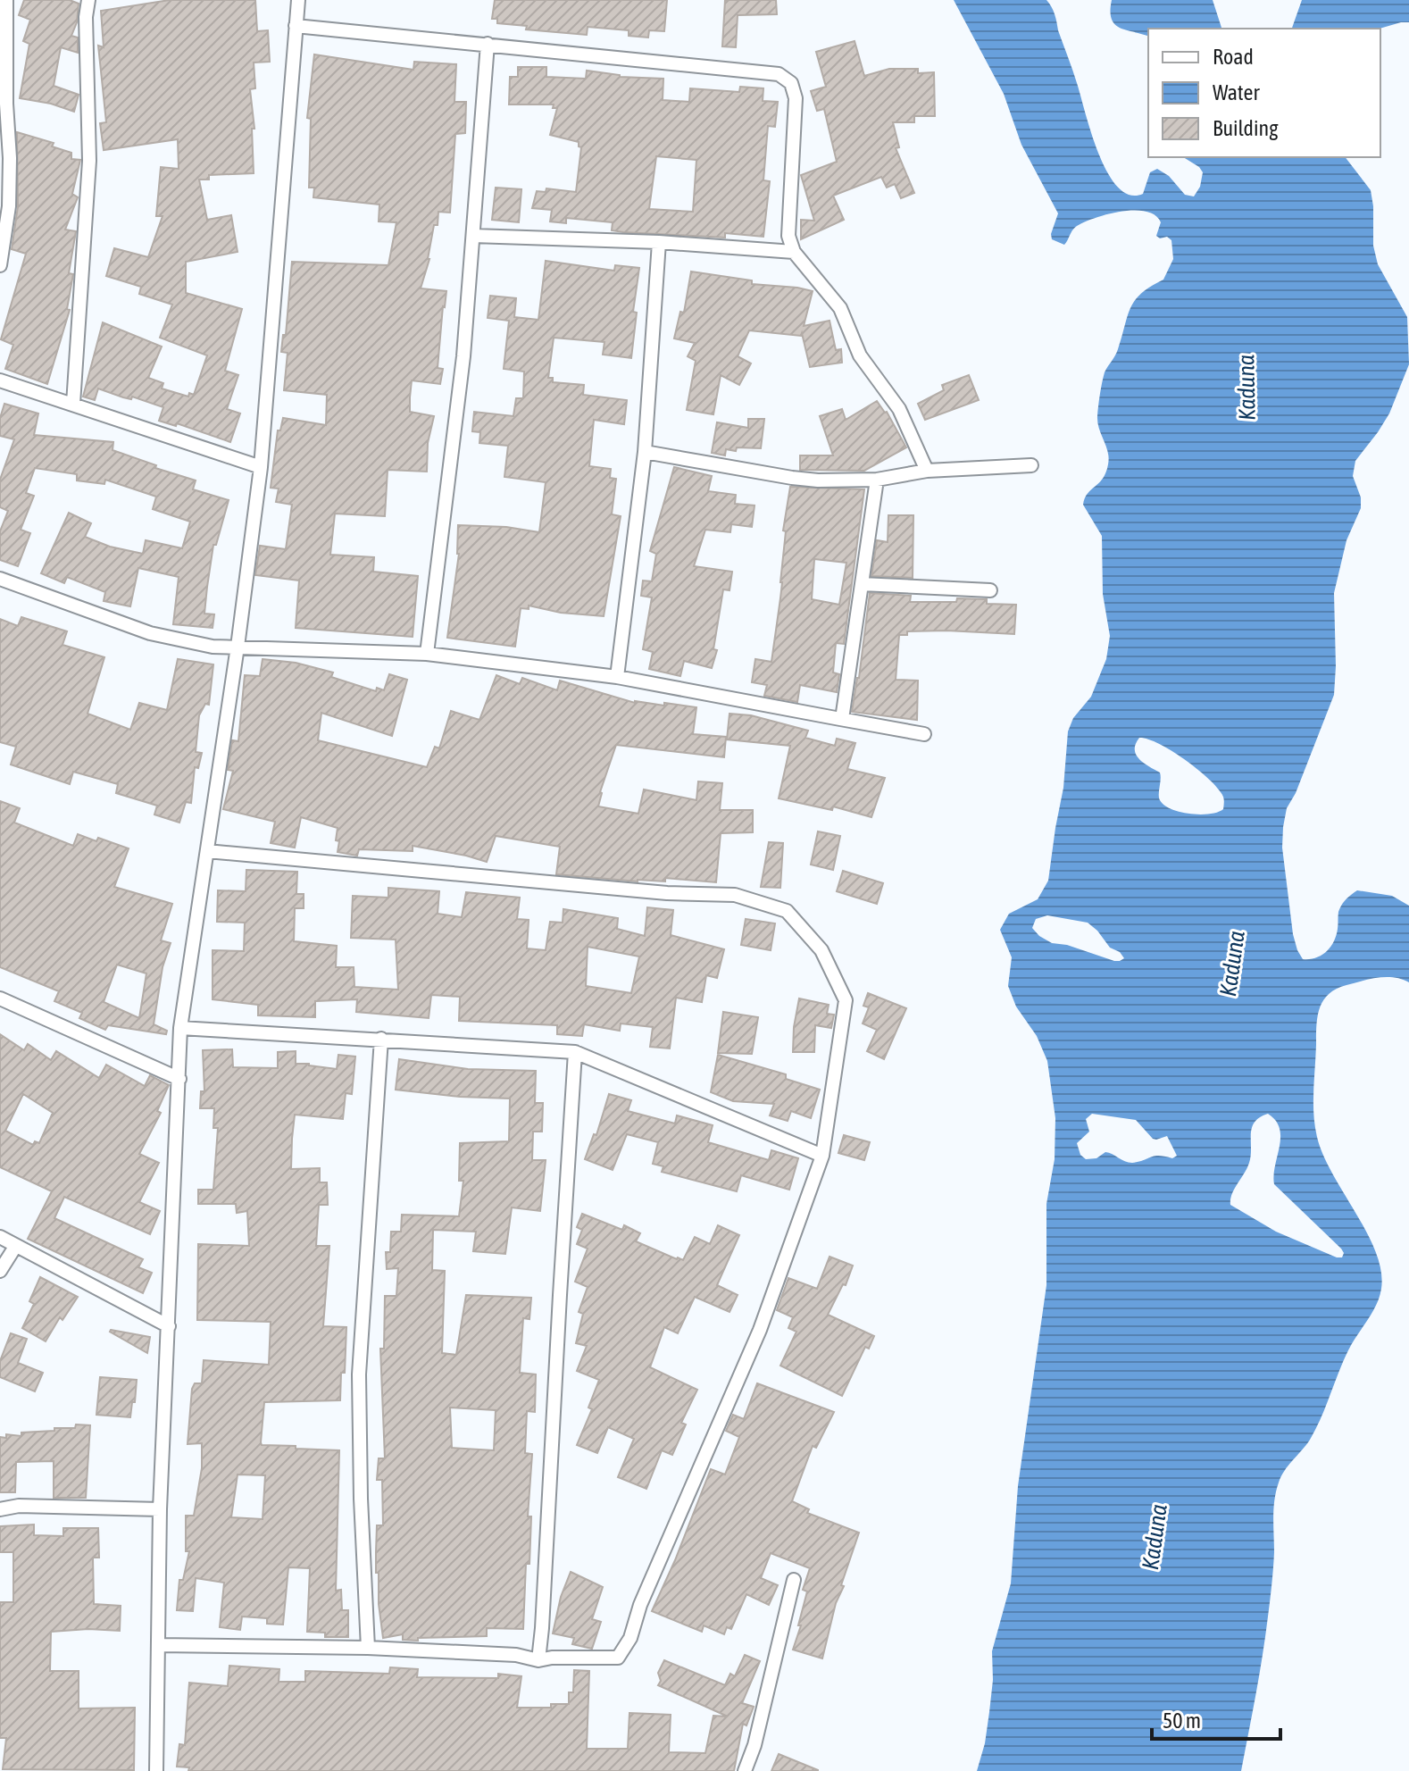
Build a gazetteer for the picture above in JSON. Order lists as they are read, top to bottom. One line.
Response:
{"water":["Kaduna"],"legend":["Road","Water","Building"],"scale_bar":"50 m"}
